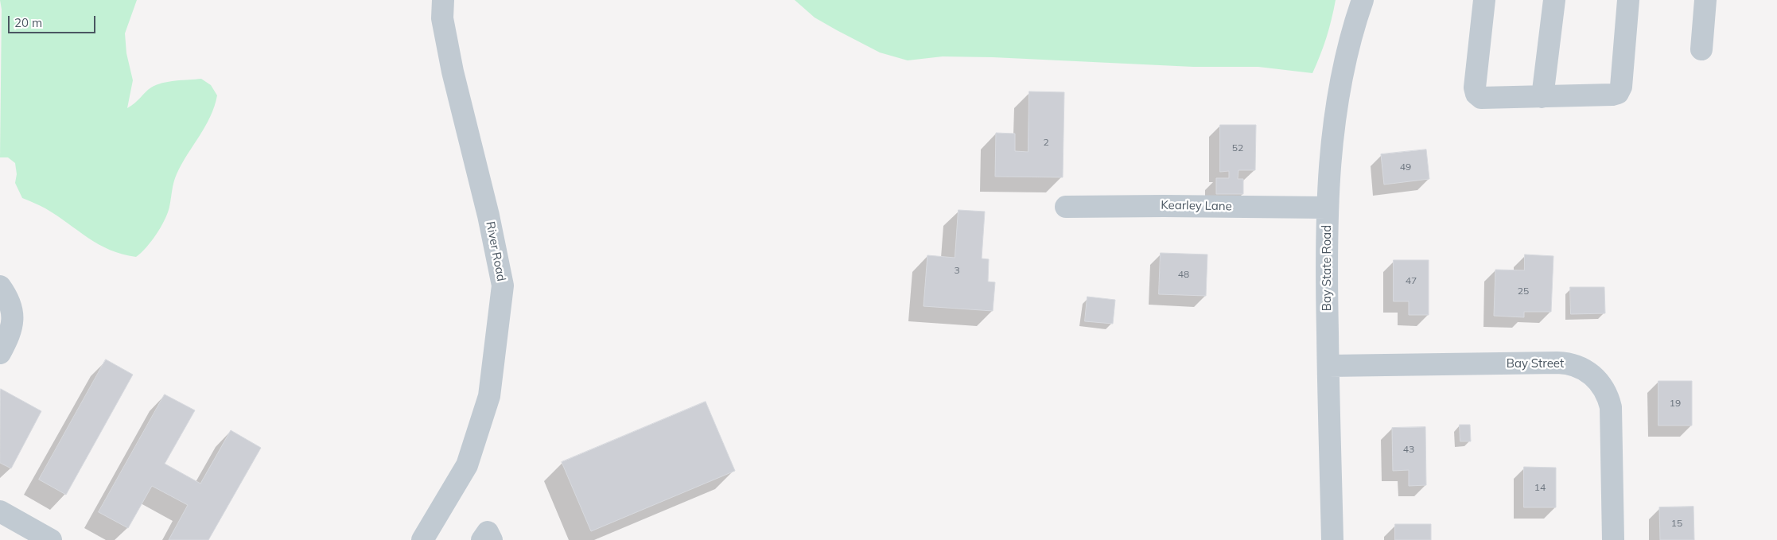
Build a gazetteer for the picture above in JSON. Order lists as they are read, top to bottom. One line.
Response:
{"streets":{"street":["Kearley Lane","River Road","Bay State Road","Bay Street"]},"crossings":[["Kearley Lane","Bay State Road"],["Bay State Road","Bay Street"]],"house_numbers":["2","52","49","3","48","47","25","19","43","14","15"],"scale_bar":"20 m"}
